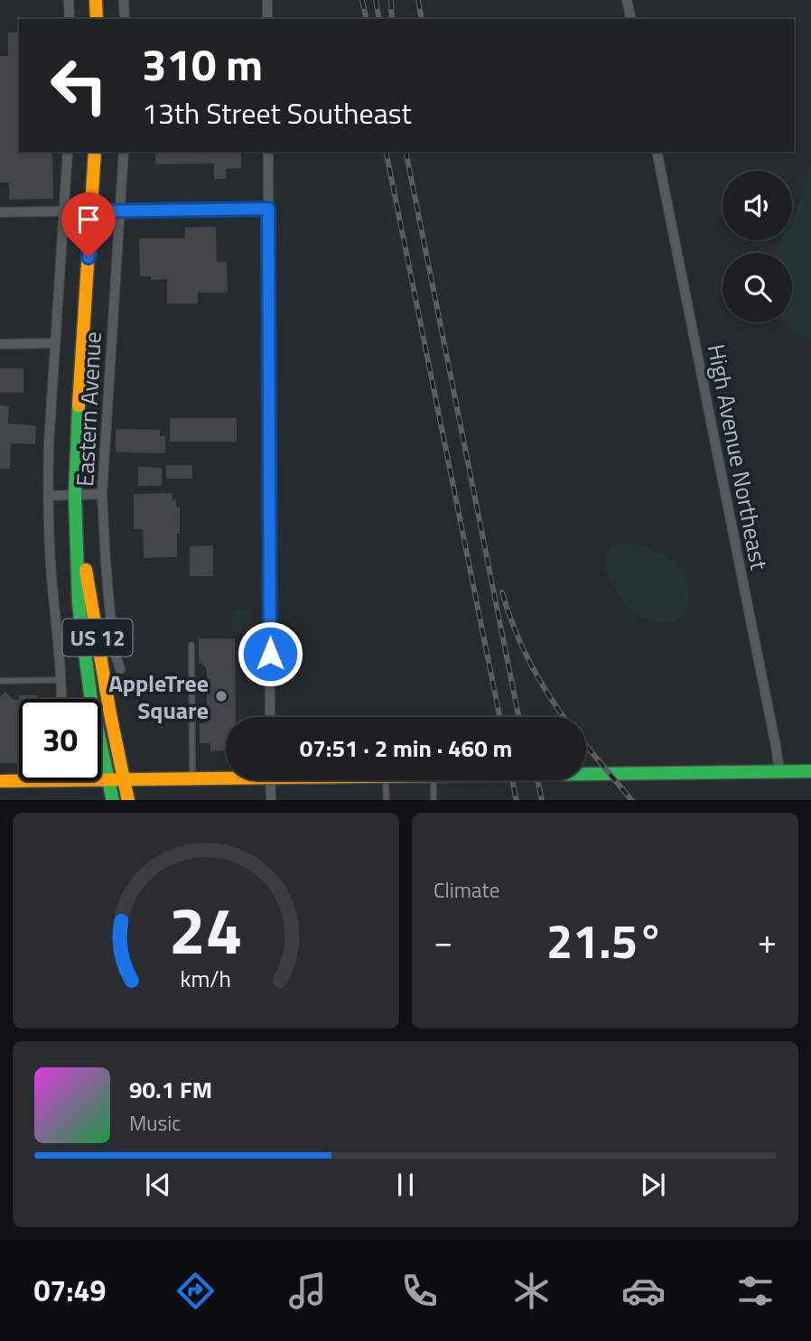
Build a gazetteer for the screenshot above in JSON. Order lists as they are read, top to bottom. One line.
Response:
{"streets":{"main road":["US 12"],"street":["Eastern Avenue","High Avenue Northeast"]},"places":["AppleTree Square"],"page":{"turn":["310 m","13th Street Southeast"],"limit":"30","trip":"07:51 · 2 min · 460 m","tile":"Climate","heat":["−","21.5°","+"],"song":["90.1 FM","Music"],"tabs":"07:49","gauge":["24","km/h"]}}
